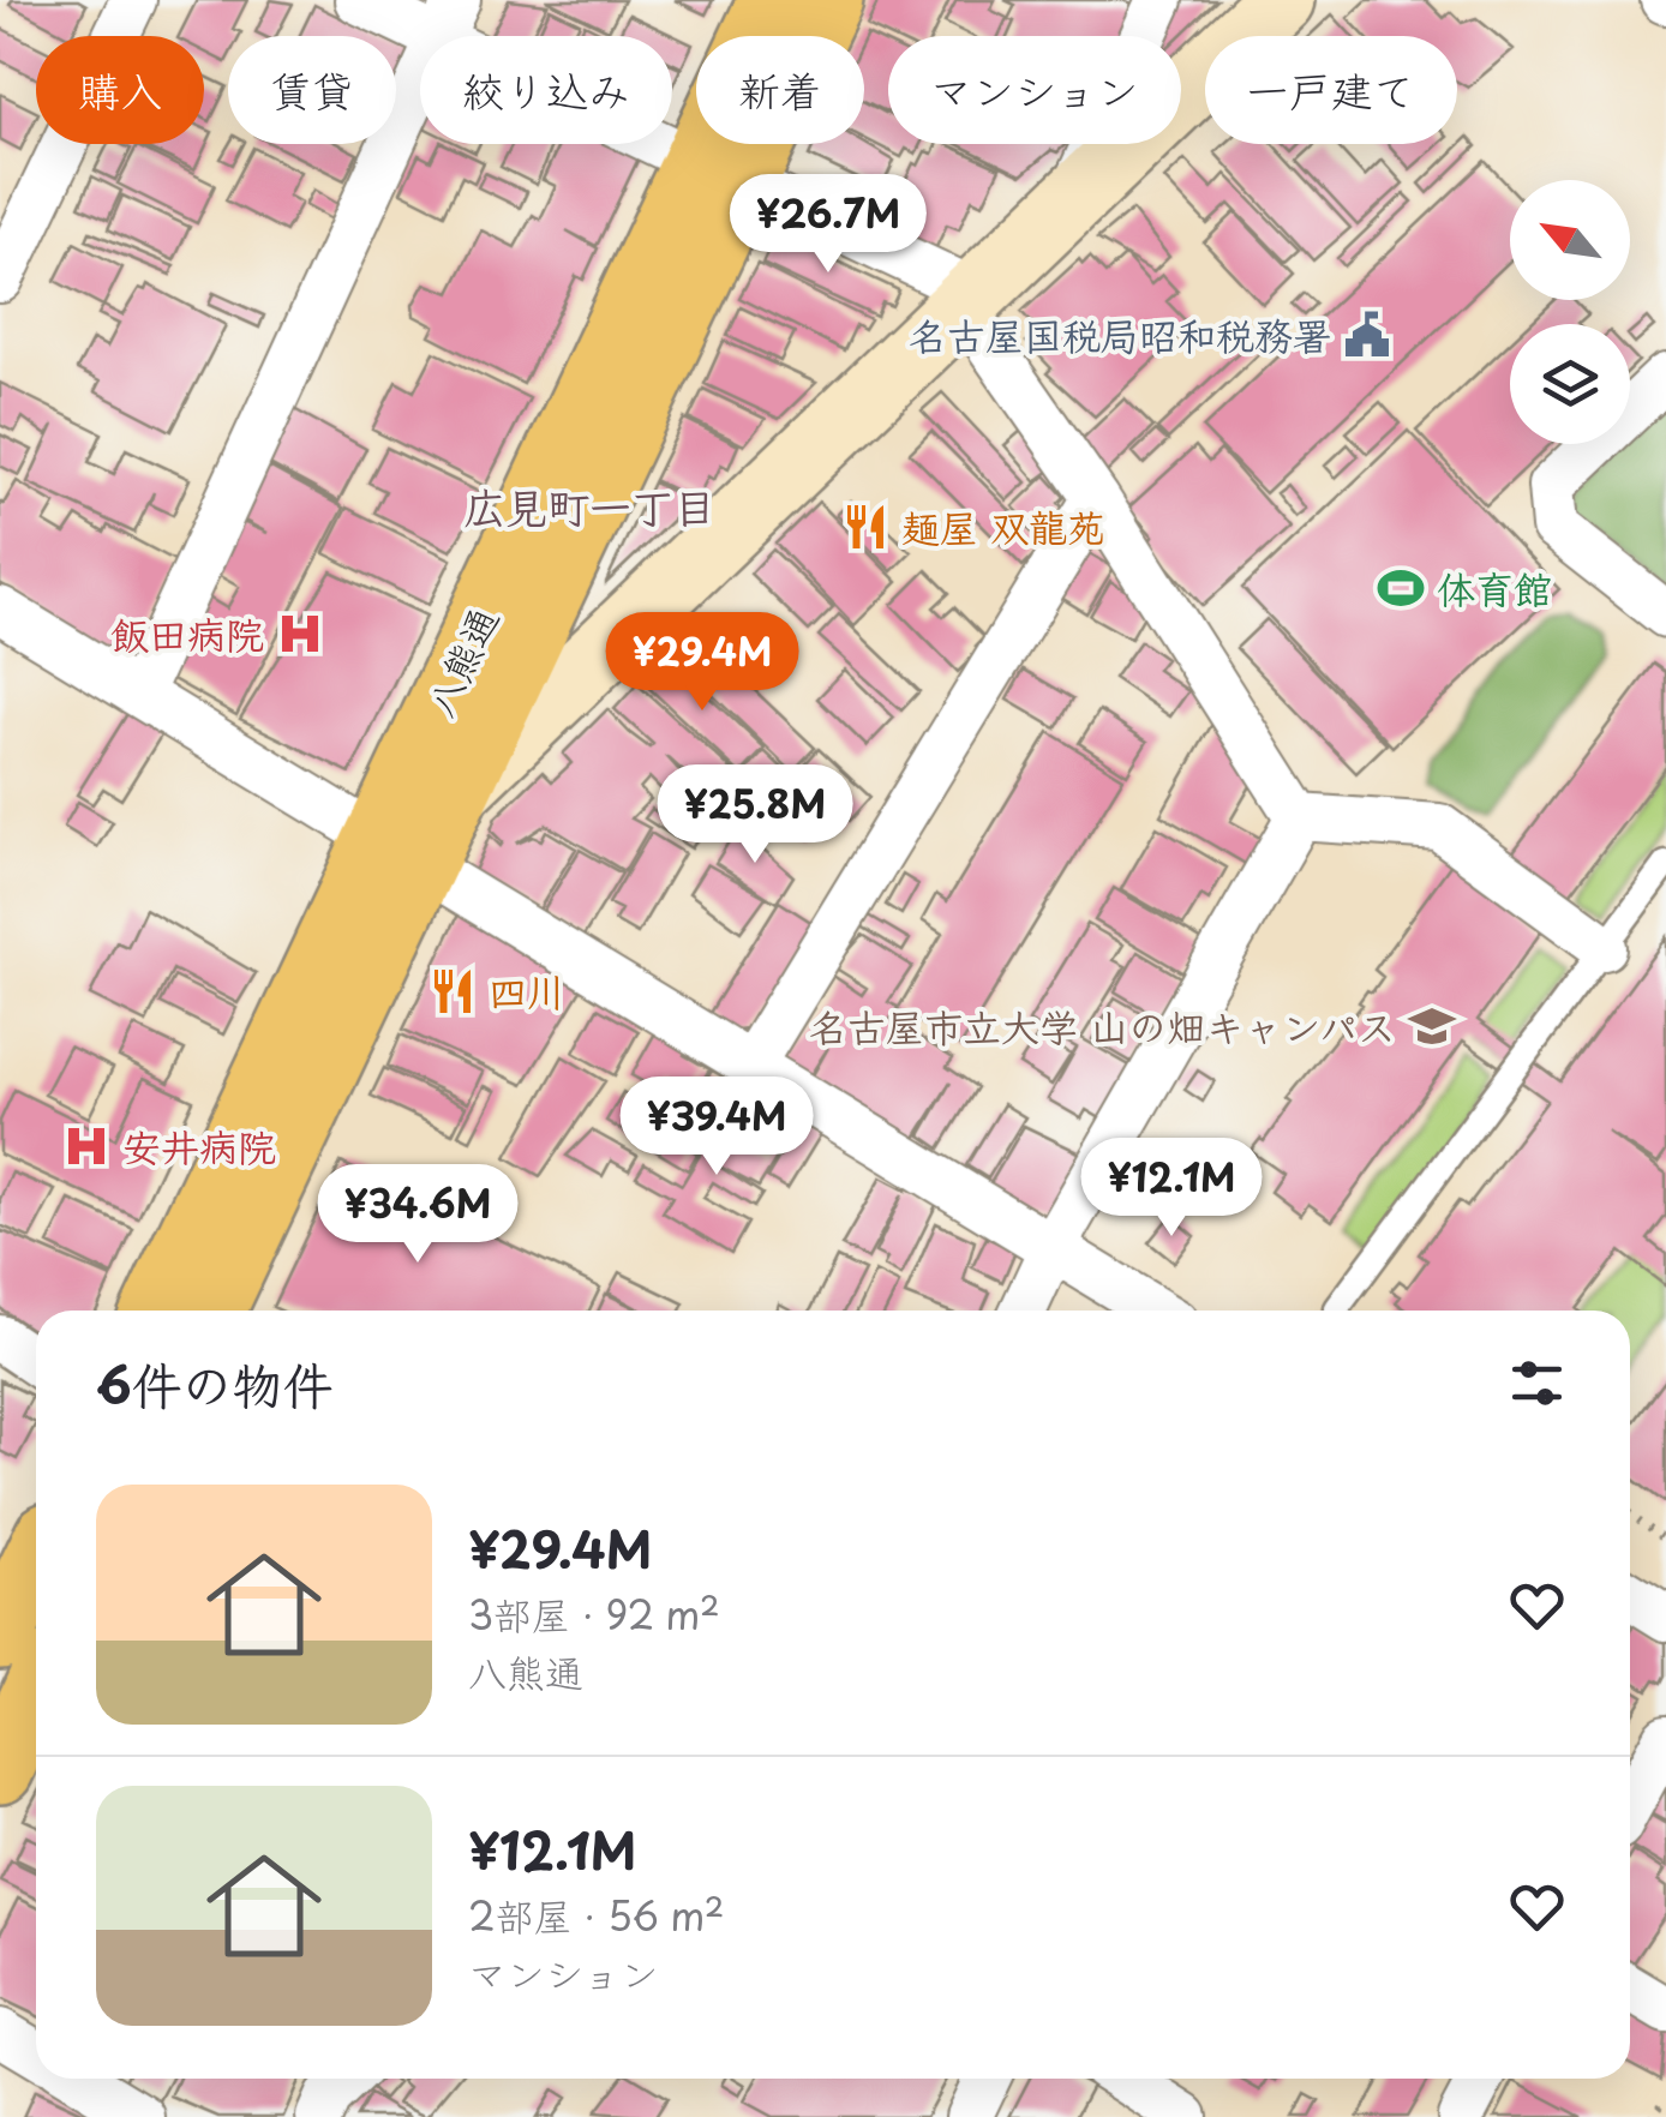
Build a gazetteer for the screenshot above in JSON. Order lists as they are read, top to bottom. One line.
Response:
{"streets":{"main road":["八熊通"]},"districts":["広見町一丁目"],"places":{"public building":["名古屋国税局昭和税務署"],"restaurant":["麺屋 双龍苑","四川"],"sports":["体育館"],"hospital":["飯田病院","安井病院"],"school or university":["名古屋市立大学 山の畑キャンパス"]},"north":"top left","page":{"chip":["購入","賃貸","絞り込み","新着","マンション","一戸建て"],"price":["¥26.7M","¥29.4M","¥25.8M","¥39.4M","¥12.1M","¥34.6M"],"heading":"6件の物件","list":[{"name":"¥29.4M","note":"3部屋 · 92 m² · 八熊通"},{"name":"¥12.1M","note":"2部屋 · 56 m² · マンション"}]}}
